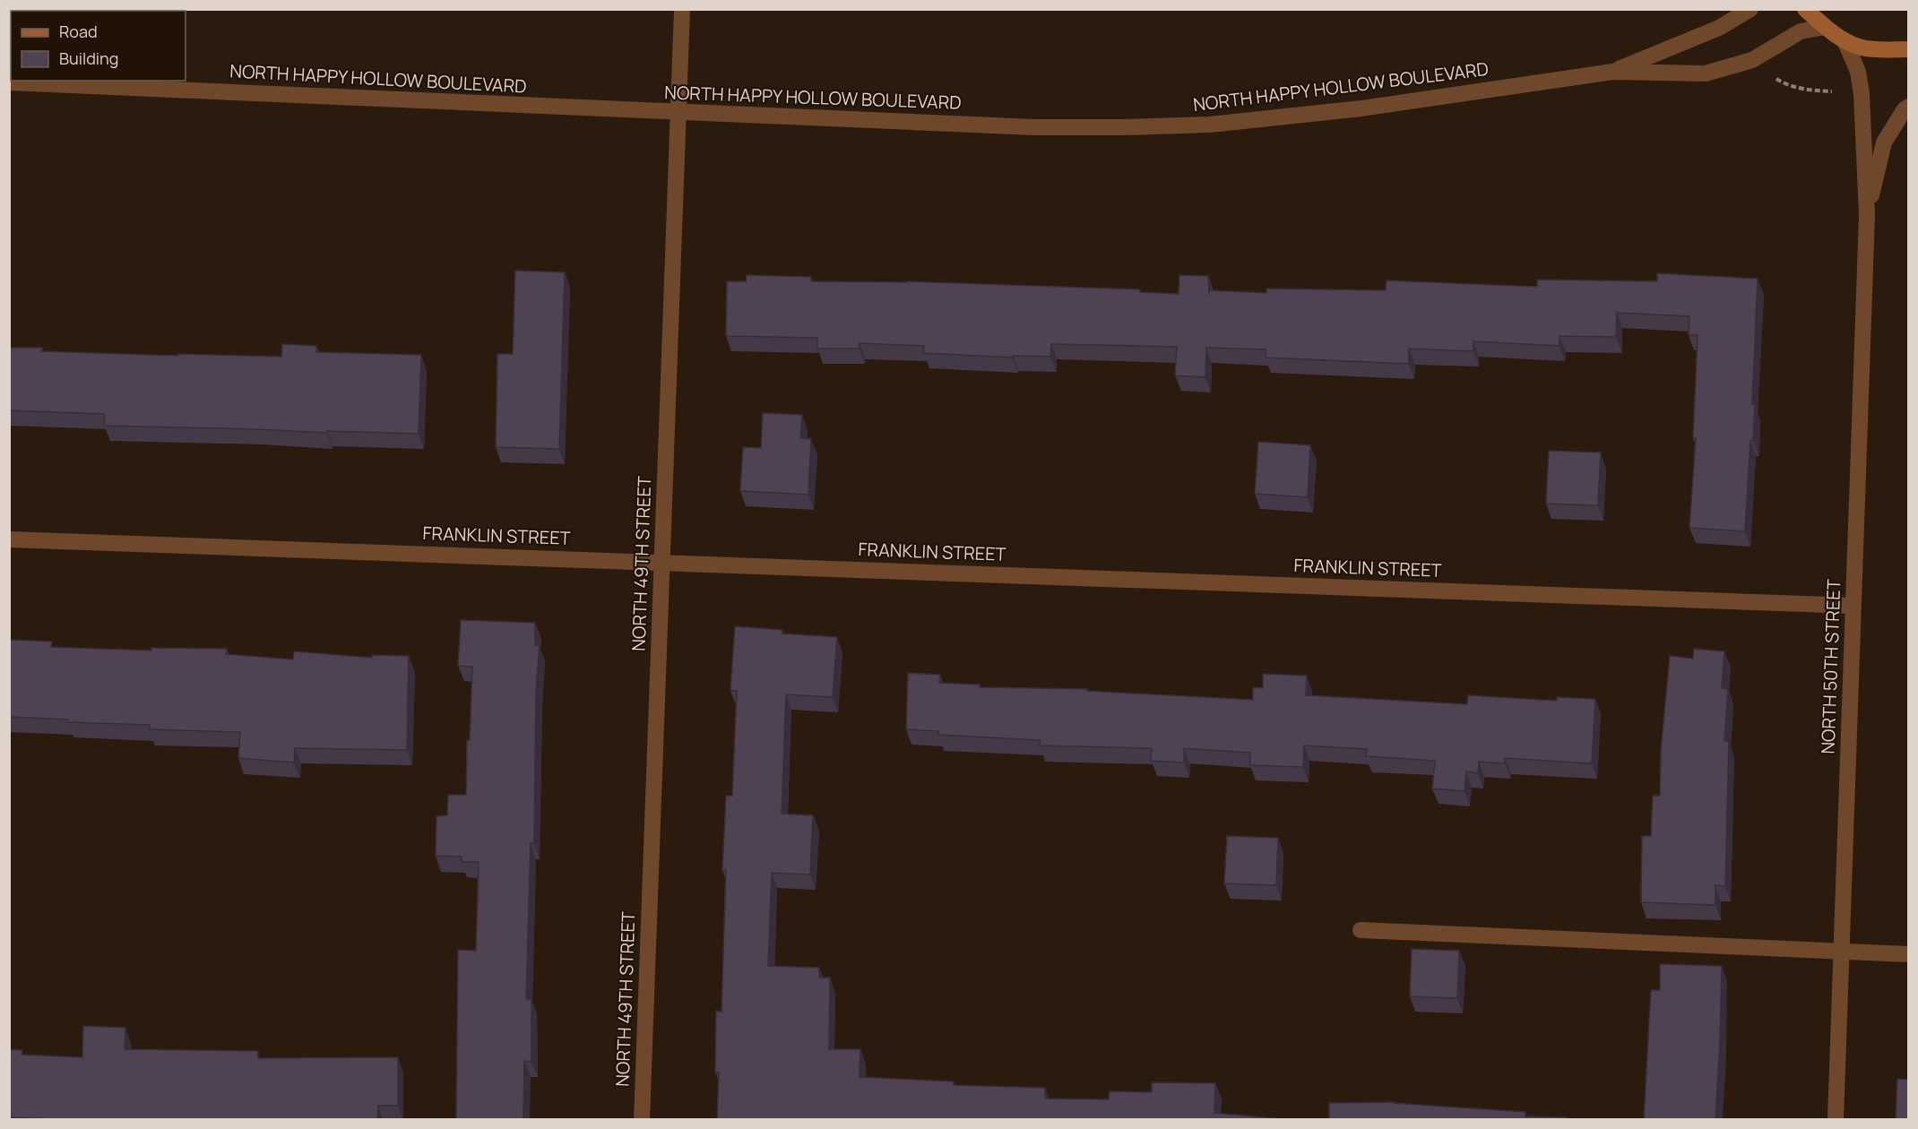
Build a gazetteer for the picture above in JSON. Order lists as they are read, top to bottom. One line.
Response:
{"streets":{"street":["NORTH HAPPY HOLLOW BOULEVARD","FRANKLIN STREET","NORTH 49TH STREET","NORTH 50TH STREET"]},"crossings":[["NORTH HAPPY HOLLOW BOULEVARD","NORTH 49TH STREET"],["FRANKLIN STREET","NORTH 49TH STREET"],["FRANKLIN STREET","NORTH 50TH STREET"]],"legend":["Road","Building"]}
